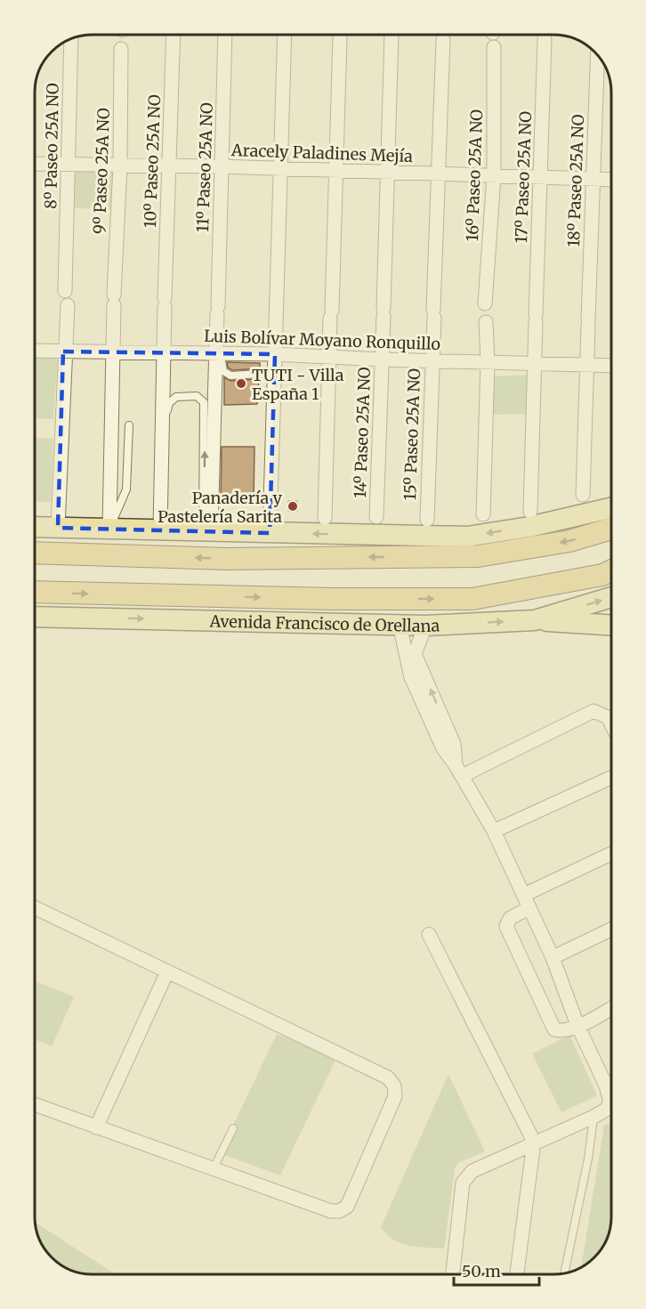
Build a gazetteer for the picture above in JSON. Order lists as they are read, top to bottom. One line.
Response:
{"streets":{"highway":["Avenida Francisco de Orellana"],"street":["8º Paseo 25A NO","Aracely Paladines Mejía","10º Paseo 25A NO","11º Paseo 25A NO","9º Paseo 25A NO","16º Paseo 25A NO","17º Paseo 25A NO","18º Paseo 25A NO","Luis Bolívar Moyano Ronquillo","14º Paseo 25A NO","15º Paseo 25A NO"]},"crossings":[["8º Paseo 25A NO","Aracely Paladines Mejía"],["Aracely Paladines Mejía","10º Paseo 25A NO"],["Aracely Paladines Mejía","11º Paseo 25A NO"],["Aracely Paladines Mejía","9º Paseo 25A NO"],["Aracely Paladines Mejía","16º Paseo 25A NO"],["Aracely Paladines Mejía","17º Paseo 25A NO"],["Aracely Paladines Mejía","18º Paseo 25A NO"],["Aracely Paladines Mejía","14º Paseo 25A NO"],["Aracely Paladines Mejía","15º Paseo 25A NO"],["10º Paseo 25A NO","Luis Bolívar Moyano Ronquillo"],["11º Paseo 25A NO","Luis Bolívar Moyano Ronquillo"],["9º Paseo 25A NO","Luis Bolívar Moyano Ronquillo"],["17º Paseo 25A NO","Luis Bolívar Moyano Ronquillo"],["18º Paseo 25A NO","Luis Bolívar Moyano Ronquillo"],["Luis Bolívar Moyano Ronquillo","14º Paseo 25A NO"],["Luis Bolívar Moyano Ronquillo","15º Paseo 25A NO"]],"places":["TUTI - Villa España 1","Panadería y Pastelería Sarita"],"scale_bar":"50 m"}
